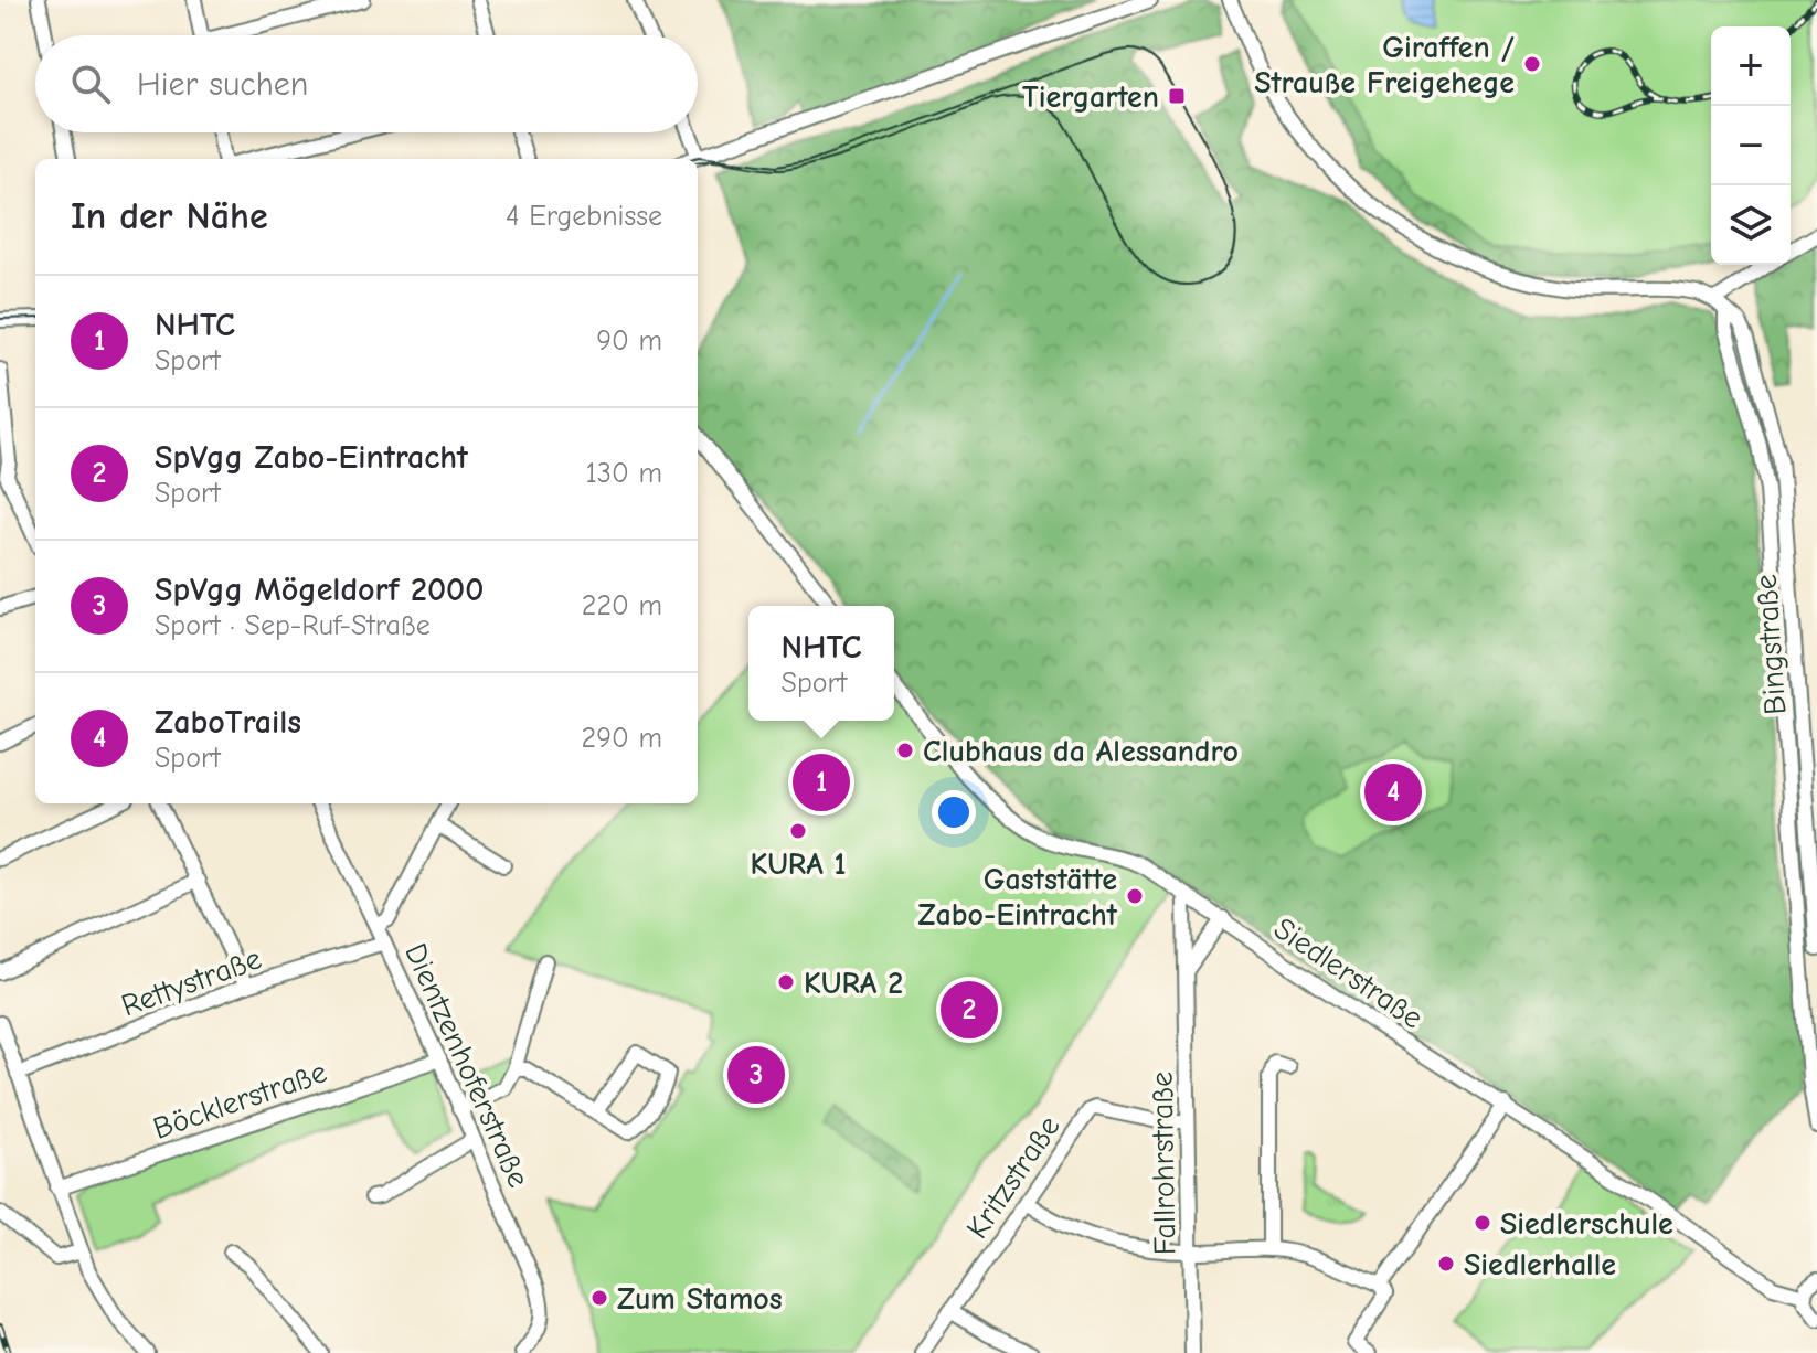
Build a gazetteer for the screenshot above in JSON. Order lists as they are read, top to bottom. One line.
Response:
{"streets":{"street":["Bingstraße","Siedlerstraße","Rettystraße","Dientzenhoferstraße","Böcklerstraße","Fallrohrstraße","Kritzstraße"]},"crossings":[["Siedlerstraße","Fallrohrstraße"],["Rettystraße","Dientzenhoferstraße"],["Dientzenhoferstraße","Böcklerstraße"],["Fallrohrstraße","Kritzstraße"]],"places":{"other":["Giraffen / Strauße Freigehege","Clubhaus da Alessandro","KURA 1","Gaststätte Zabo-Eintracht","KURA 2","Siedlerschule","Siedlerhalle","Zum Stamos"],"transit":["Tiergarten"]},"page":{"map_buttons":["+","−"],"search":"Hier suchen","heading":["In der Nähe","4 Ergebnisse"],"list":[{"mark":"1","name":"NHTC","note":"Sport","value":"90 m"},{"mark":"2","name":"SpVgg Zabo-Eintracht","note":"Sport","value":"130 m"},{"mark":"3","name":"SpVgg Mögeldorf 2000","note":"Sport · Sep-Ruf-Straße","value":"220 m"},{"mark":"4","name":"ZaboTrails","note":"Sport","value":"290 m"}],"popup":["NHTC","Sport"],"pins":["1","4","2","3"]}}
